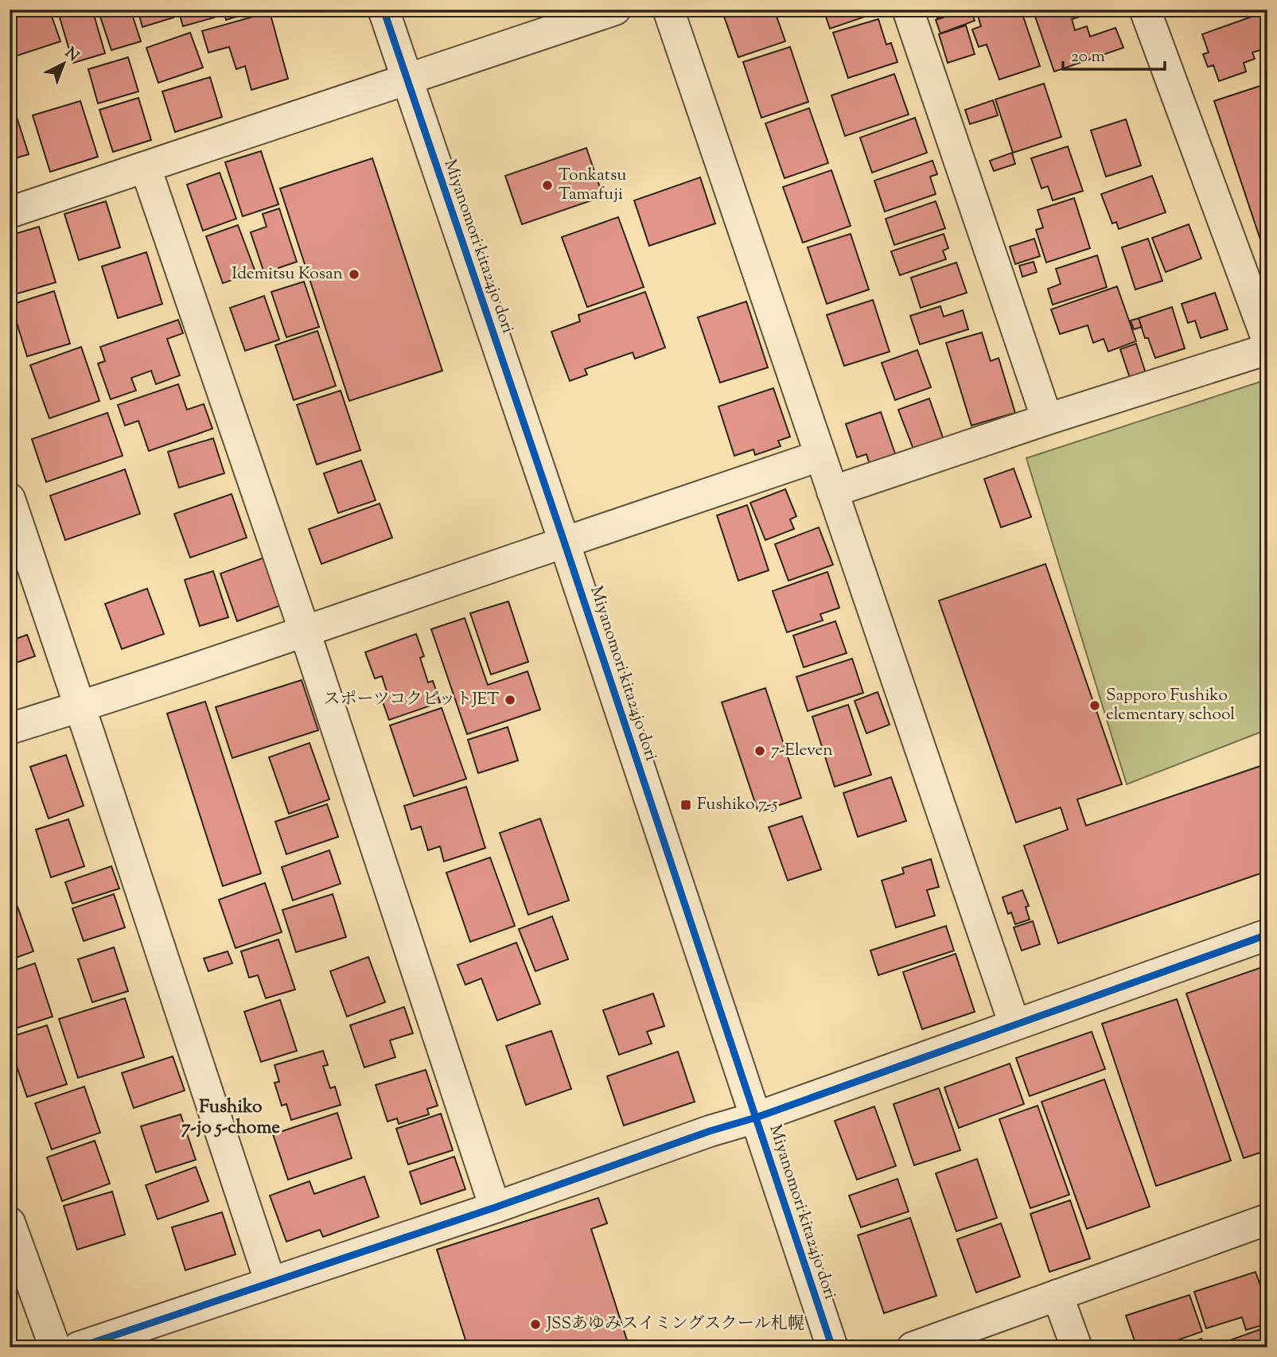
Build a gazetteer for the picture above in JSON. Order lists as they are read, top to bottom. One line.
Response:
{"streets":{"street":["Miyanomori kita24jo dori"]},"districts":["Fushiko 7-jo 5-chome"],"places":{"other":["Tonkatsu Tamafuji","Idemitsu Kosan","スポーツコクピットJET","Sapporo Fushiko elementary school","7-Eleven","JSSあゆみスイミングスクール札幌"],"transit":["Fushiko 7-5"]},"scale_bar":"20 m","north":"top right"}
